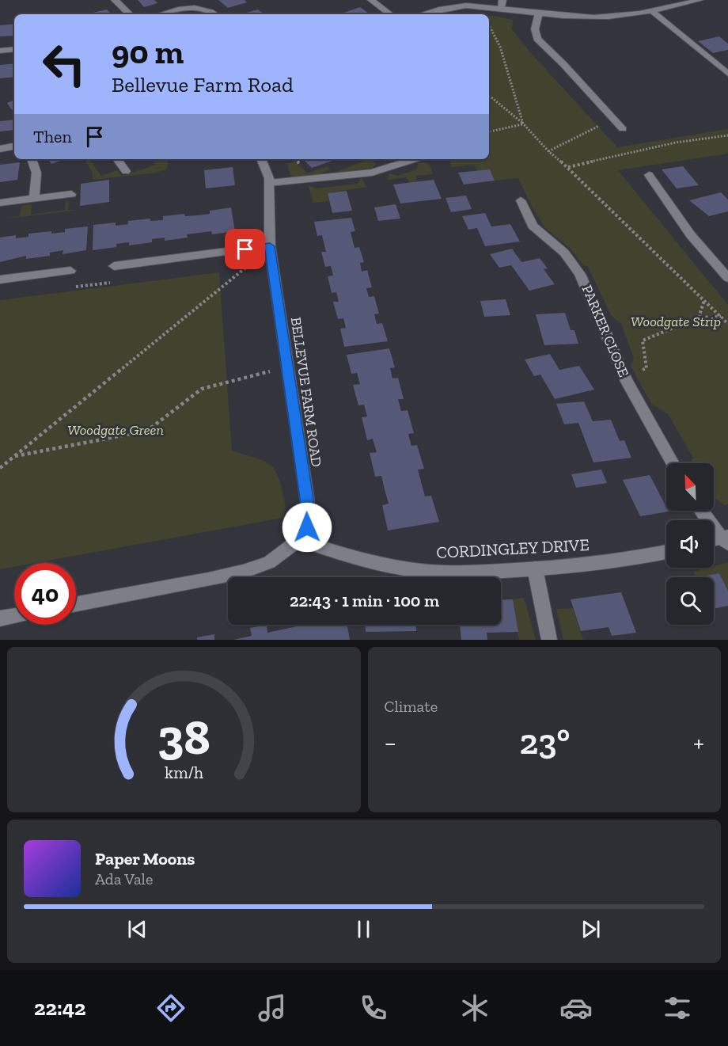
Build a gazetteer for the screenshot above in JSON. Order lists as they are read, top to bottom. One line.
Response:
{"streets":{"street":["PARKER CLOSE","BELLEVUE FARM ROAD","CORDINGLEY DRIVE"]},"crossings":[["BELLEVUE FARM ROAD","CORDINGLEY DRIVE"]],"parks":["Woodgate Strip","Woodgate Green"],"north":"top left","page":{"turn":["90 m","Bellevue Farm Road"],"then":"Then","limit":"40","trip":"22:43 · 1 min · 100 m","tile":"Climate","heat":["−","23°","+"],"song":["Paper Moons","Ada Vale"],"tabs":"22:42","gauge":["38","km/h"]}}
